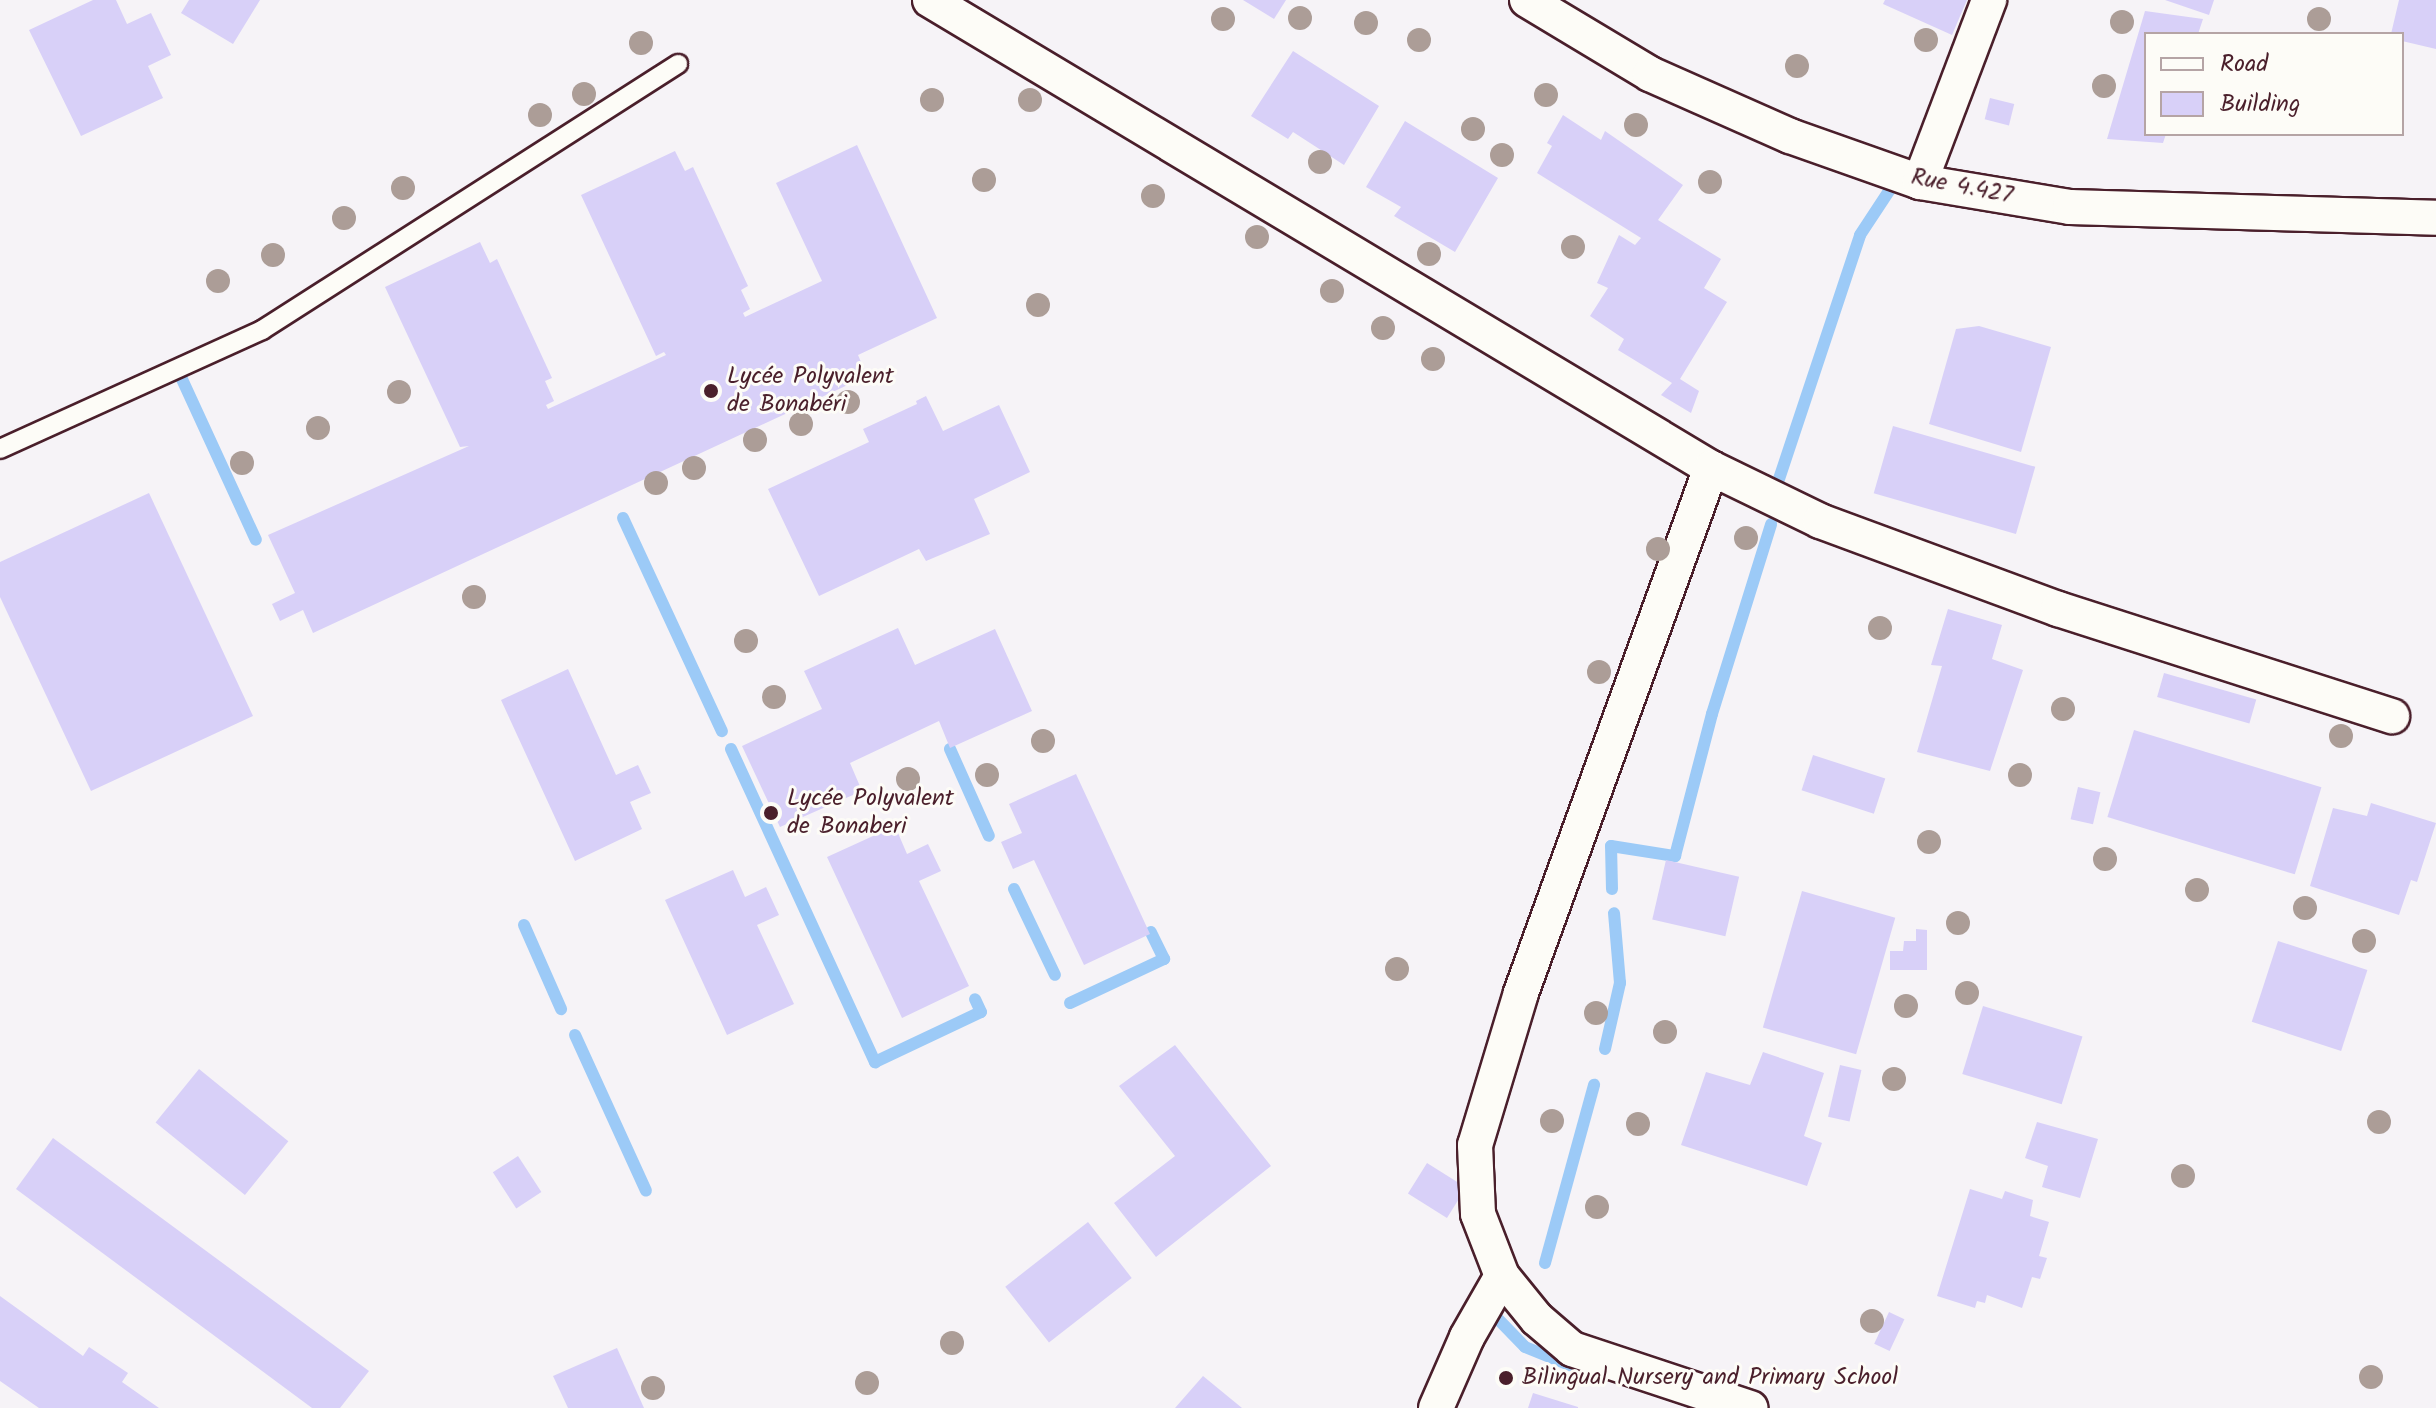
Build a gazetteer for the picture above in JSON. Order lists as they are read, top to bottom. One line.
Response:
{"streets":{"street":["Rue 4.427"]},"places":["Lycée Polyvalent de Bonabéri","Lycée Polyvalent de Bonaberi","Bilingual Nursery and Primary School"],"legend":["Road","Building"]}
